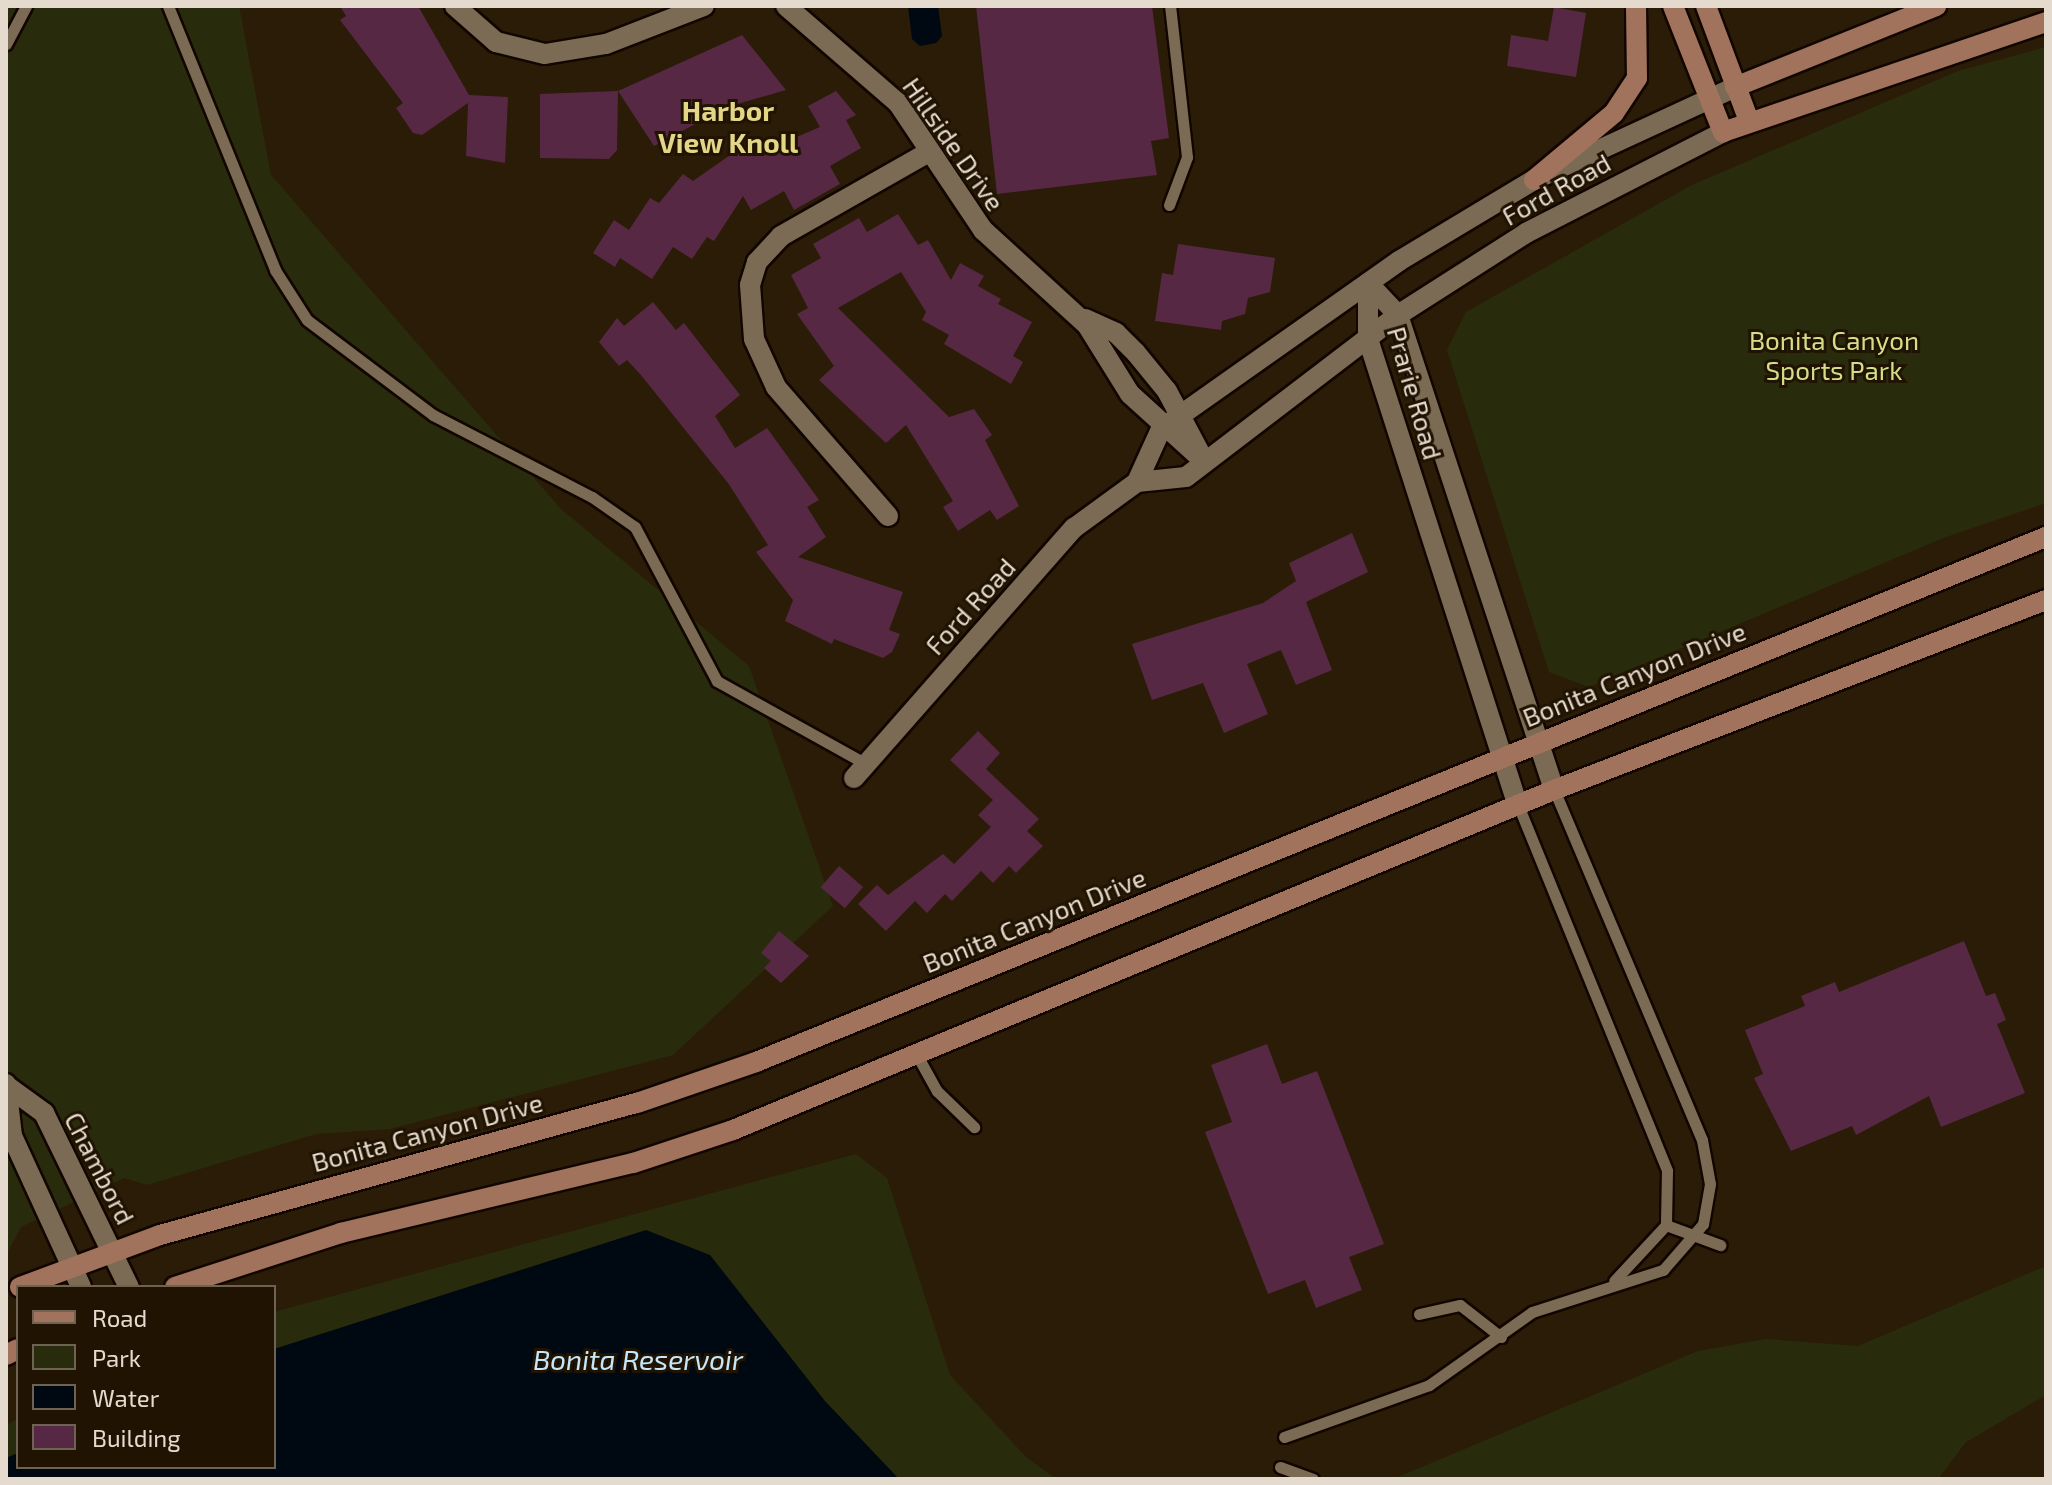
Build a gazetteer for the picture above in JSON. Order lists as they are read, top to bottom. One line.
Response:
{"streets":{"main road":["Ford Road","Bonita Canyon Drive"],"street":["Hillside Drive","Prarie Road","Chambord"]},"crossings":[["Hillside Drive","Ford Road"],["Ford Road","Prarie Road"],["Prarie Road","Bonita Canyon Drive"],["Bonita Canyon Drive","Chambord"]],"districts":["Harbor View Knoll"],"water":["Bonita Reservoir"],"parks":["Bonita Canyon Sports Park"],"legend":["Road","Park","Water","Building"]}
